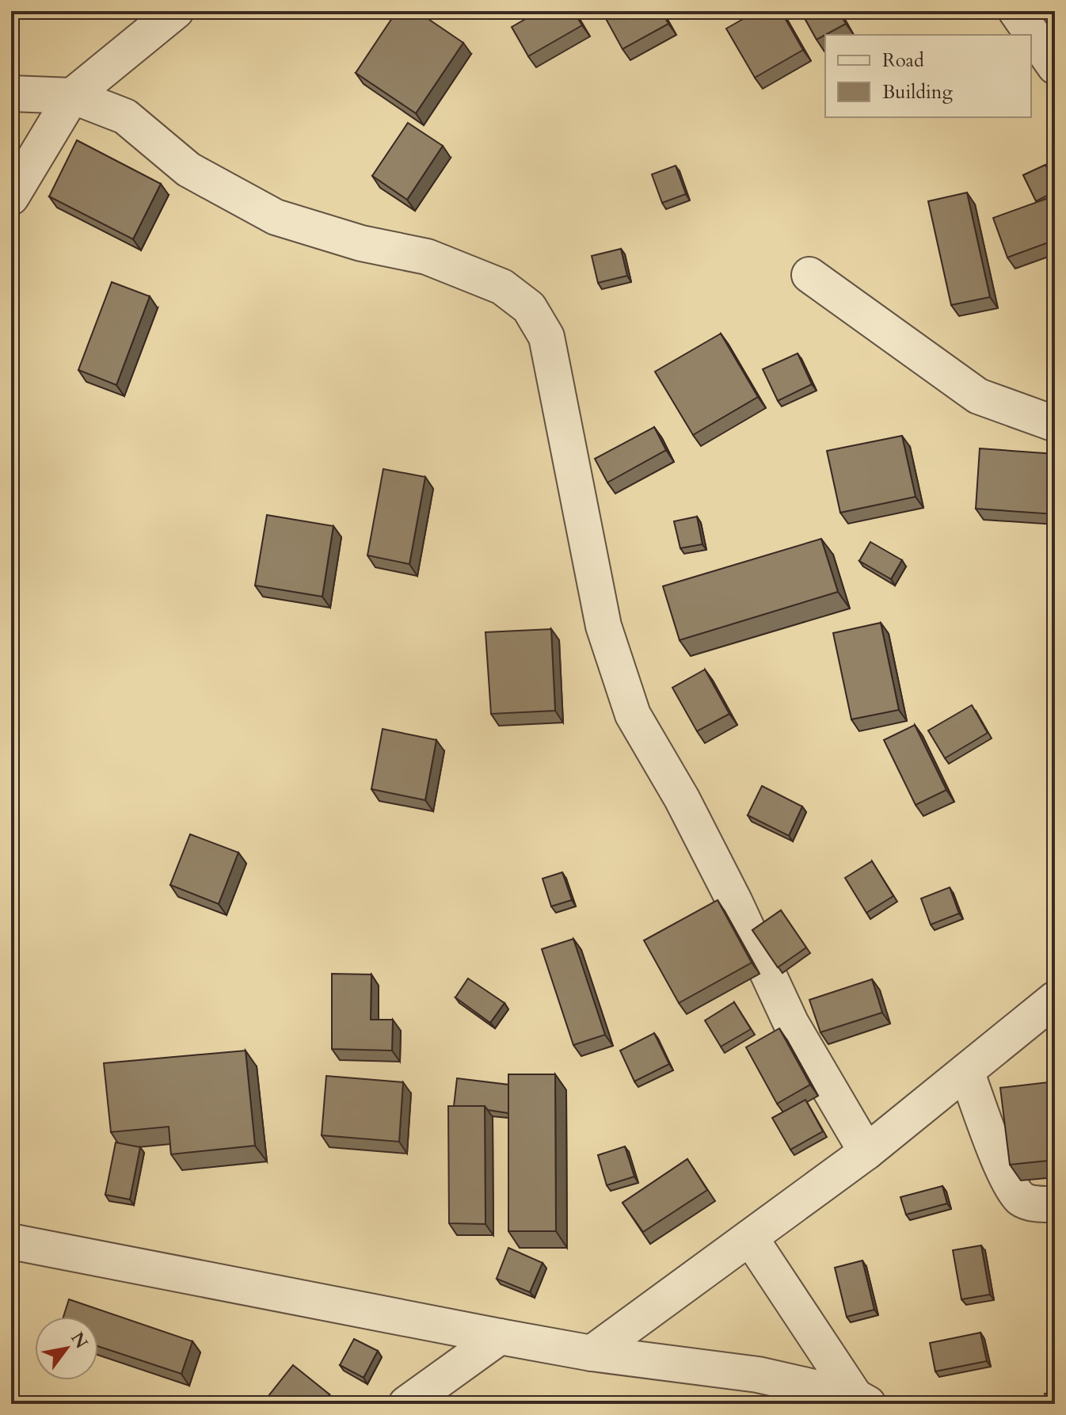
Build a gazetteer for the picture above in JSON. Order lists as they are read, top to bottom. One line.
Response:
{"legend":["Road","Building"],"north":"top right"}
